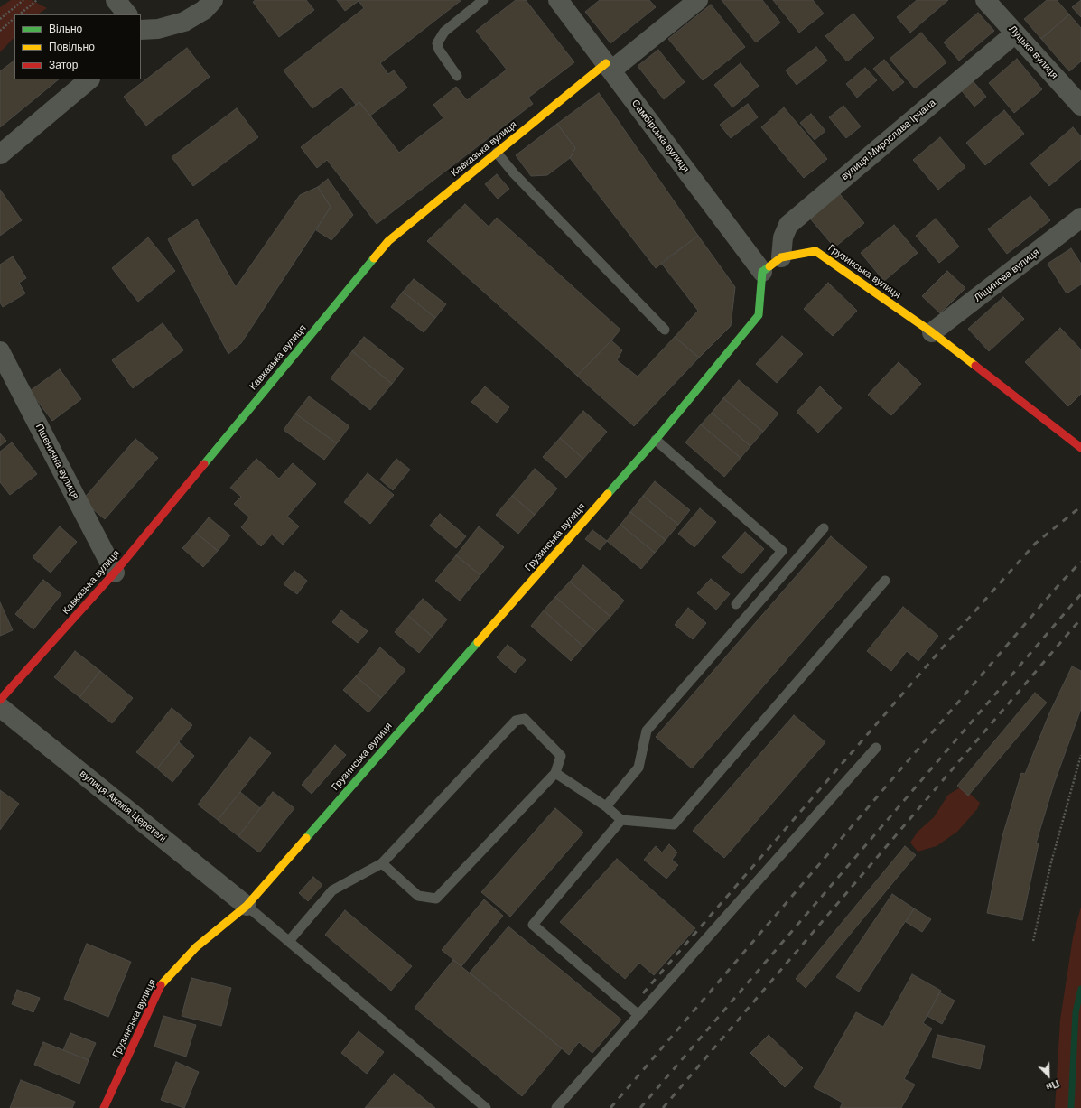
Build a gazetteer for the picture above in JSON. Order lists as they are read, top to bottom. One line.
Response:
{"streets":{"street":["Луцька вулиця","Самбірська вулиця","вулиця Мирослава Ірчана","Кавказька вулиця","Грузинська вулиця","Ліщинова вулиця","Пшенична вулиця","вулиця Акакія Церетелі"]},"crossings":[["Луцька вулиця","вулиця Мирослава Ірчана"],["Самбірська вулиця","Кавказька вулиця"],["Самбірська вулиця","Грузинська вулиця"],["вулиця Мирослава Ірчана","Грузинська вулиця"],["Кавказька вулиця","Пшенична вулиця"],["Грузинська вулиця","Ліщинова вулиця"],["Грузинська вулиця","вулиця Акакія Церетелі"]],"legend":["Вільно","Повільно","Затор"],"north":"bottom right"}
